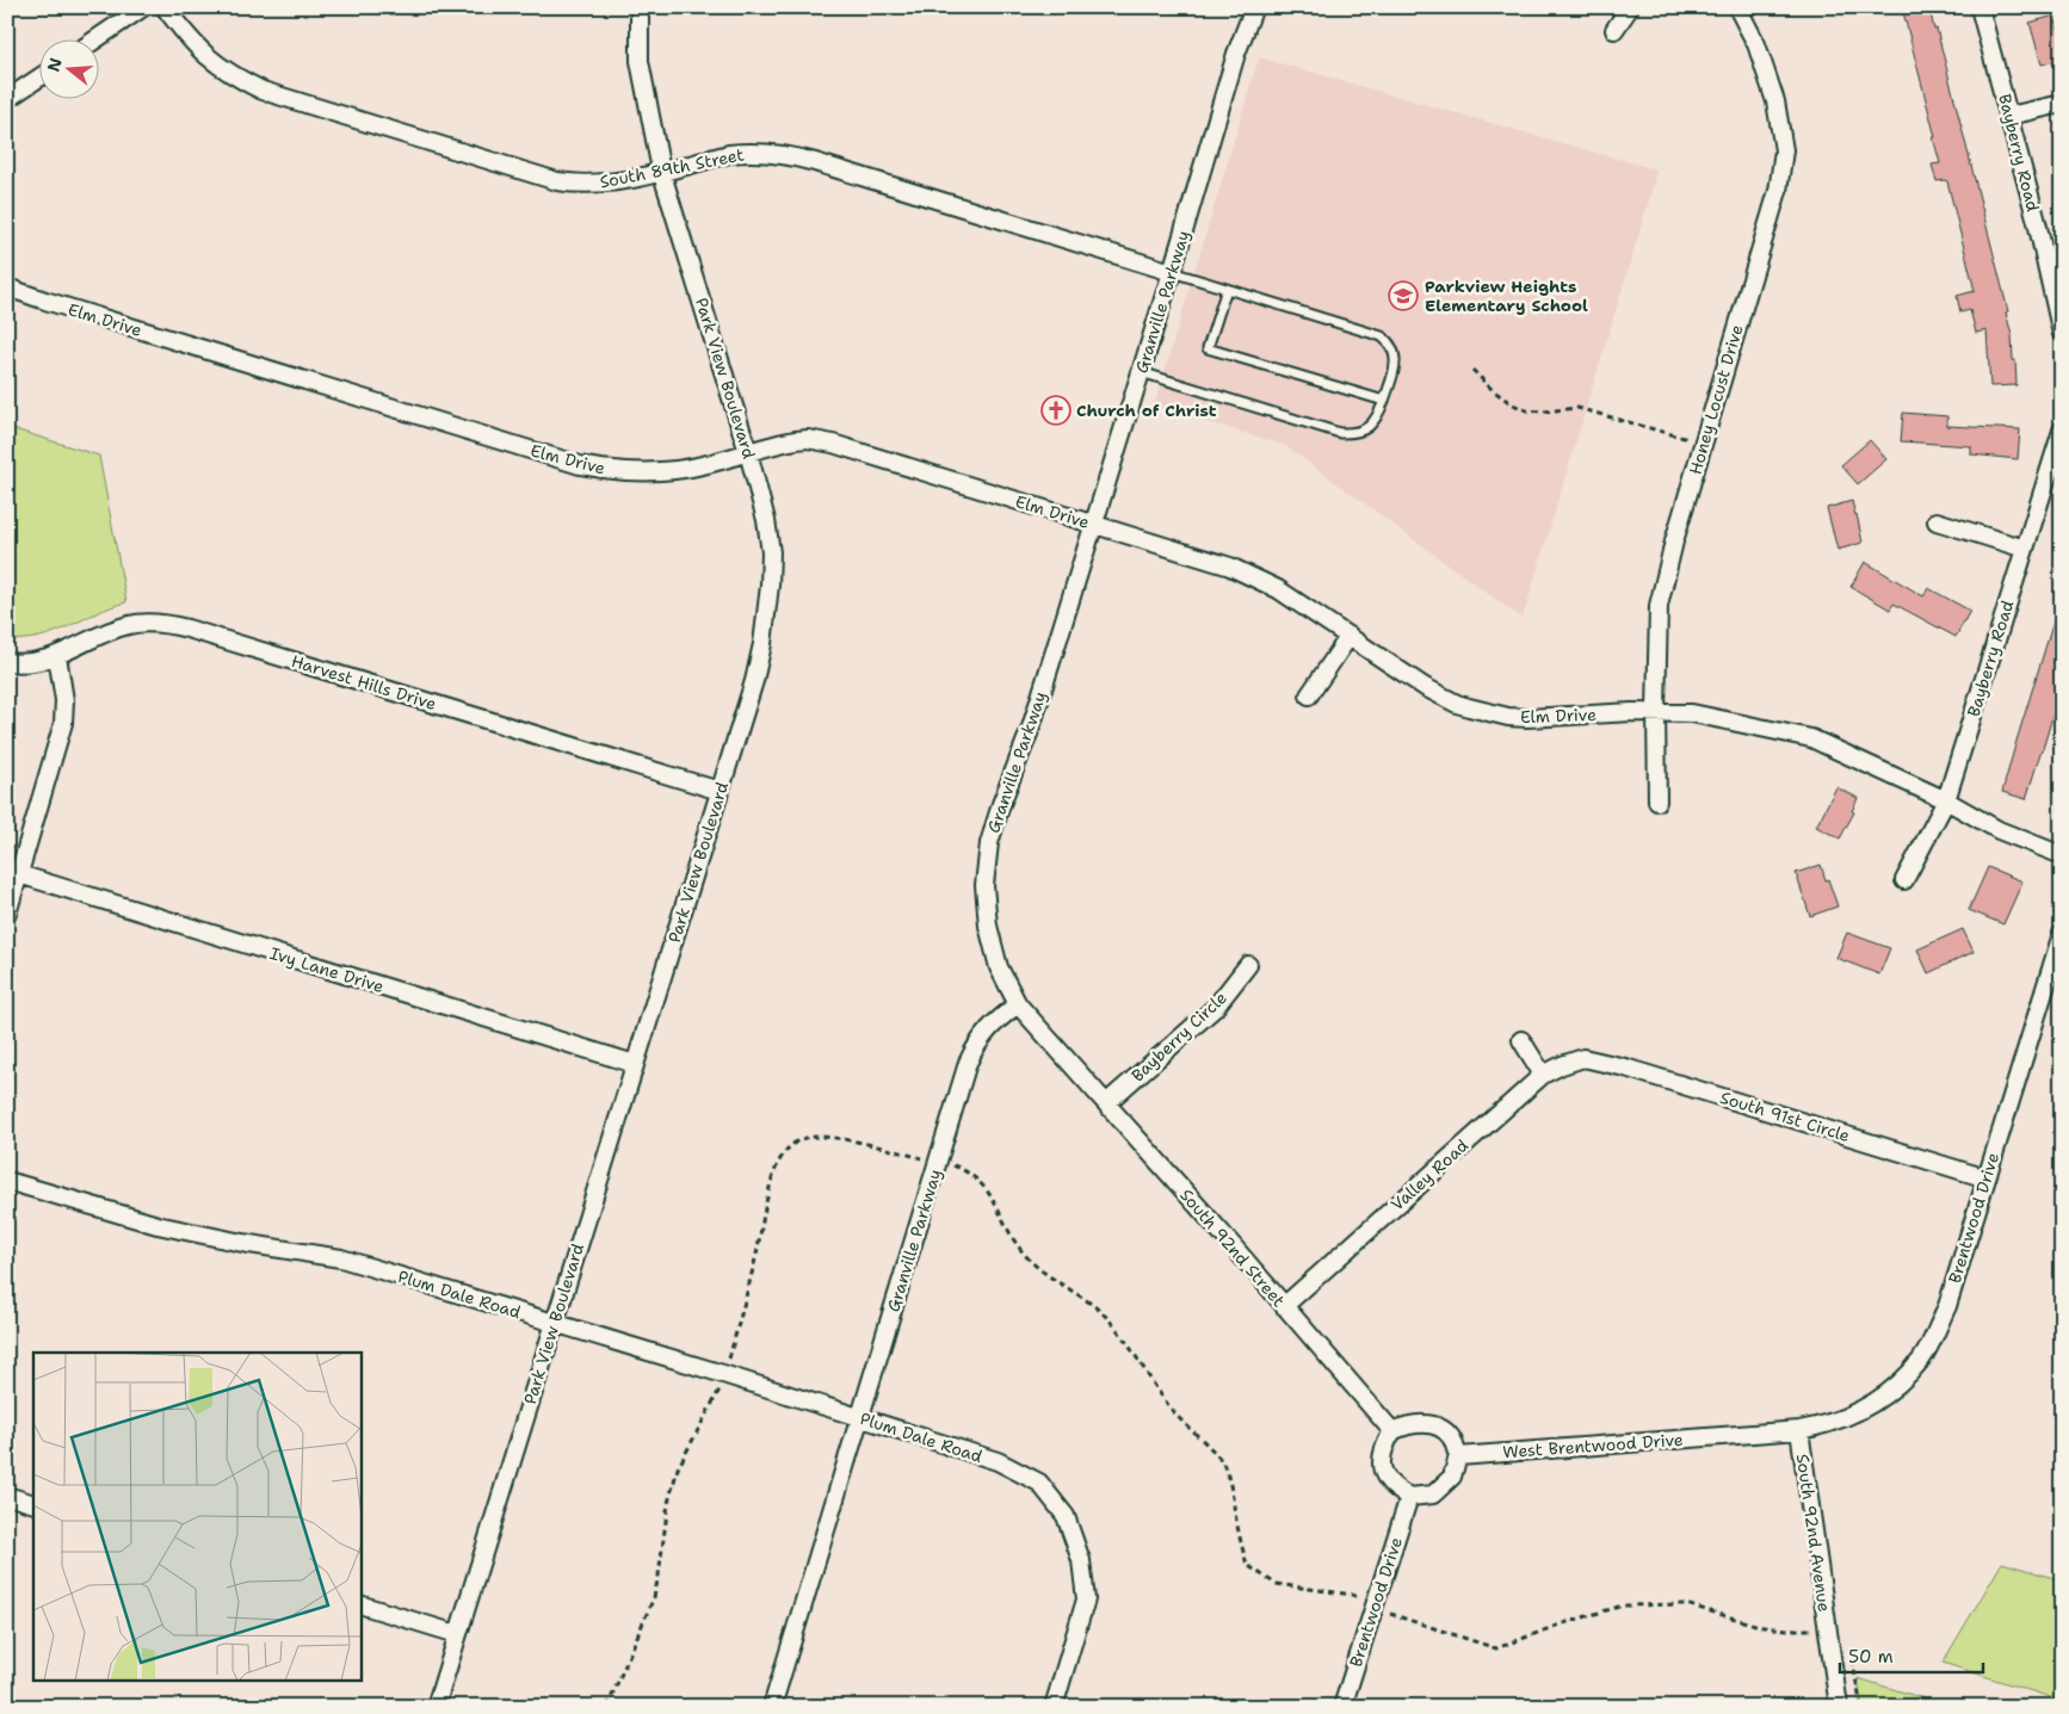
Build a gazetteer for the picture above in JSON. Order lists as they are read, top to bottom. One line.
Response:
{"streets":{"street":["Bayberry Road","South 89th Street","Granville Parkway","Elm Drive","Park View Boulevard","Honey Locust Drive","Harvest Hills Drive","Ivy Lane Drive","Bayberry Circle","South 91st Circle","Valley Road","Brentwood Drive","South 92nd Street","Plum Dale Road","West Brentwood Drive","South 92nd Avenue"]},"crossings":[["Bayberry Road","Elm Drive"],["South 89th Street","Granville Parkway"],["South 89th Street","Park View Boulevard"],["Granville Parkway","Elm Drive"],["Granville Parkway","South 92nd Street"],["Granville Parkway","Plum Dale Road"],["Elm Drive","Park View Boulevard"],["Elm Drive","Honey Locust Drive"],["Park View Boulevard","Harvest Hills Drive"],["Park View Boulevard","Ivy Lane Drive"],["Park View Boulevard","Plum Dale Road"],["Bayberry Circle","South 92nd Street"],["South 91st Circle","Valley Road"],["South 91st Circle","Brentwood Drive"],["Valley Road","South 92nd Street"],["Brentwood Drive","South 92nd Street"],["Brentwood Drive","West Brentwood Drive"],["Brentwood Drive","South 92nd Avenue"],["South 92nd Street","West Brentwood Drive"],["West Brentwood Drive","South 92nd Avenue"]],"places":{"school or university":["Parkview Heights Elementary School"],"church":["Church of Christ"]},"scale_bar":"50 m","north":"left"}
